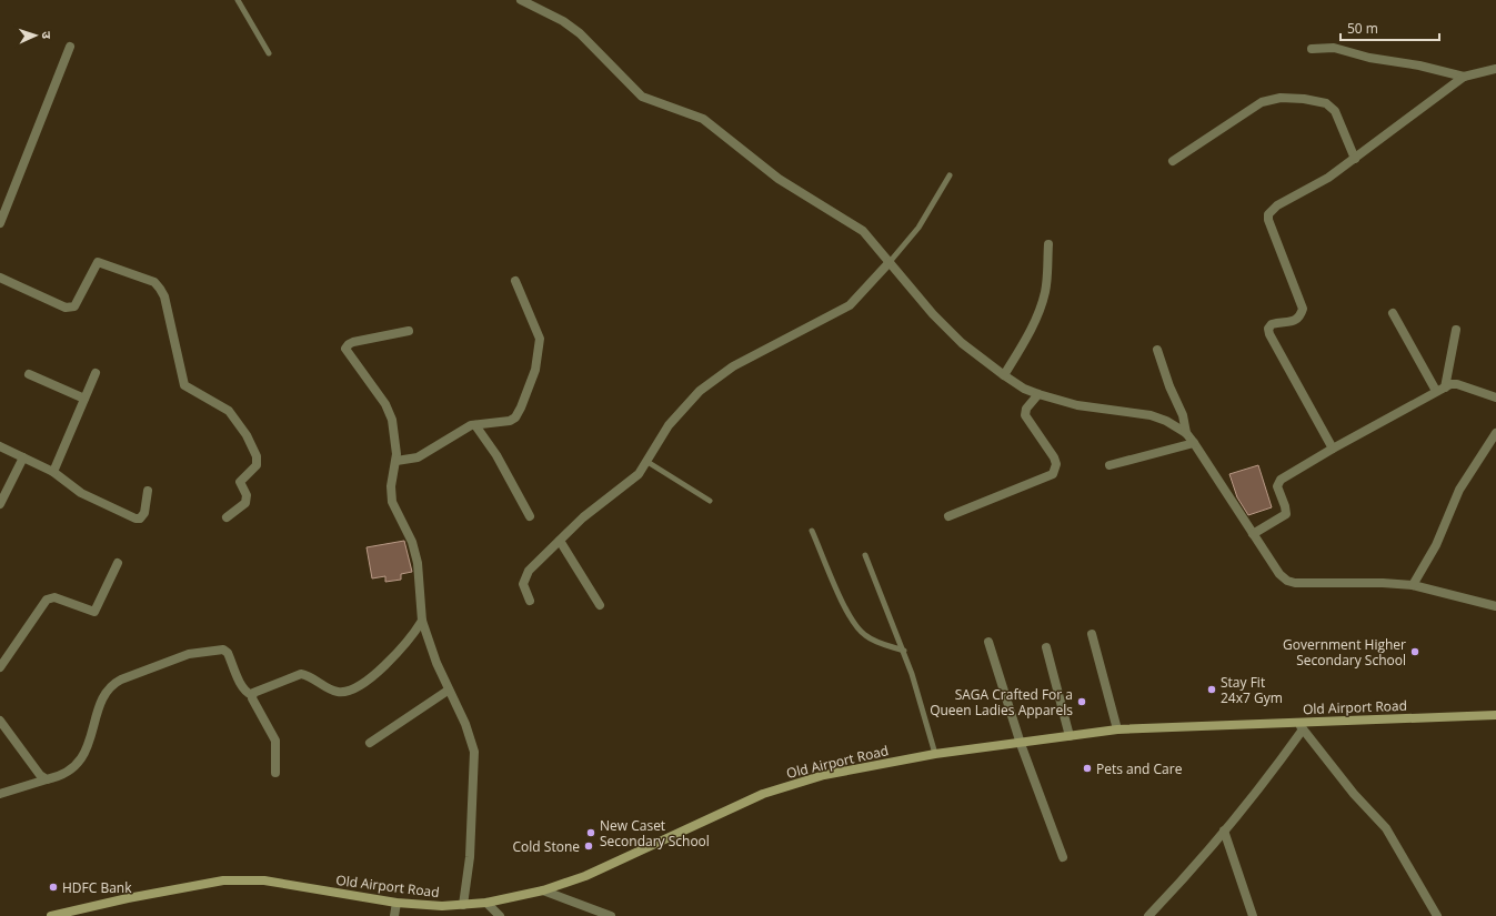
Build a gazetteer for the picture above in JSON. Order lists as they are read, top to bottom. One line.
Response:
{"streets":{"main road":["Old Airport Road"]},"places":["Government Higher Secondary School","Stay Fit 24x7 Gym","SAGA Crafted For a Queen Ladies Apparels","Pets and Care","New Caset Secondary School","Cold Stone","HDFC Bank"],"scale_bar":"50 m","north":"right"}
